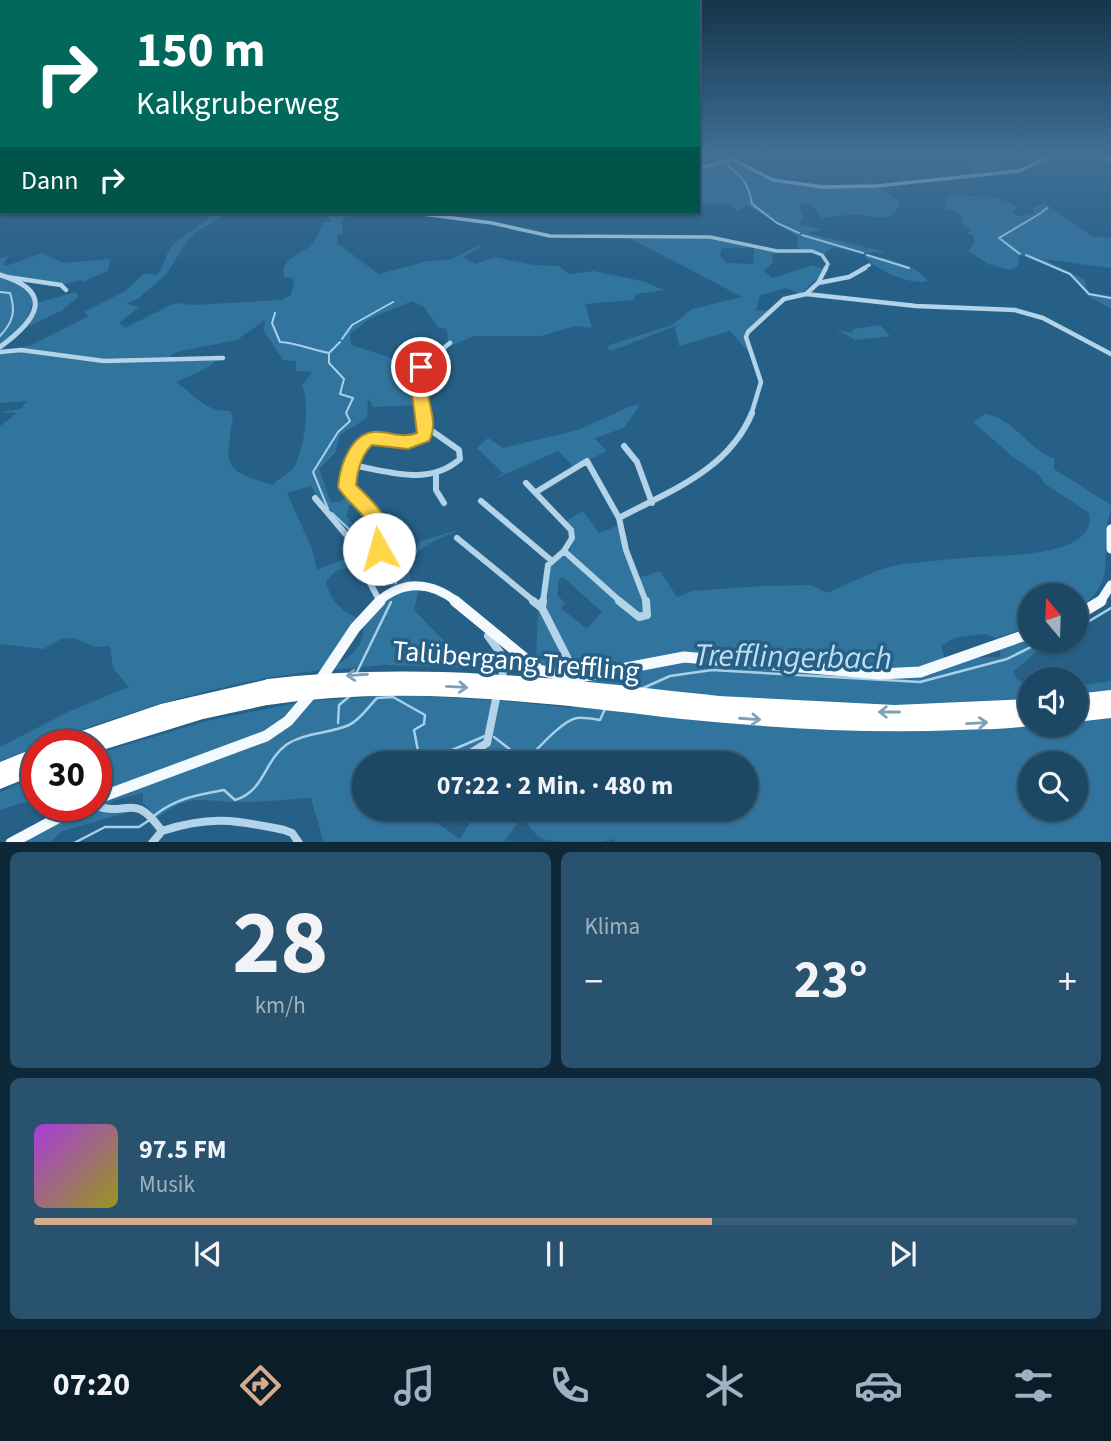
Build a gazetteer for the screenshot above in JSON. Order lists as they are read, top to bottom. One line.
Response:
{"streets":{"highway":["Talübergang Treffling"]},"water":["Trefflingerbach"],"north":"top","page":{"turn":["150 m","Kalkgruberweg"],"then":"Dann","limit":"30","trip":"07:22 · 2 Min. · 480 m","tile":[["28","km/h"],"Klima"],"heat":["−","23°","+"],"song":["97.5 FM","Musik"],"tabs":"07:20"}}
